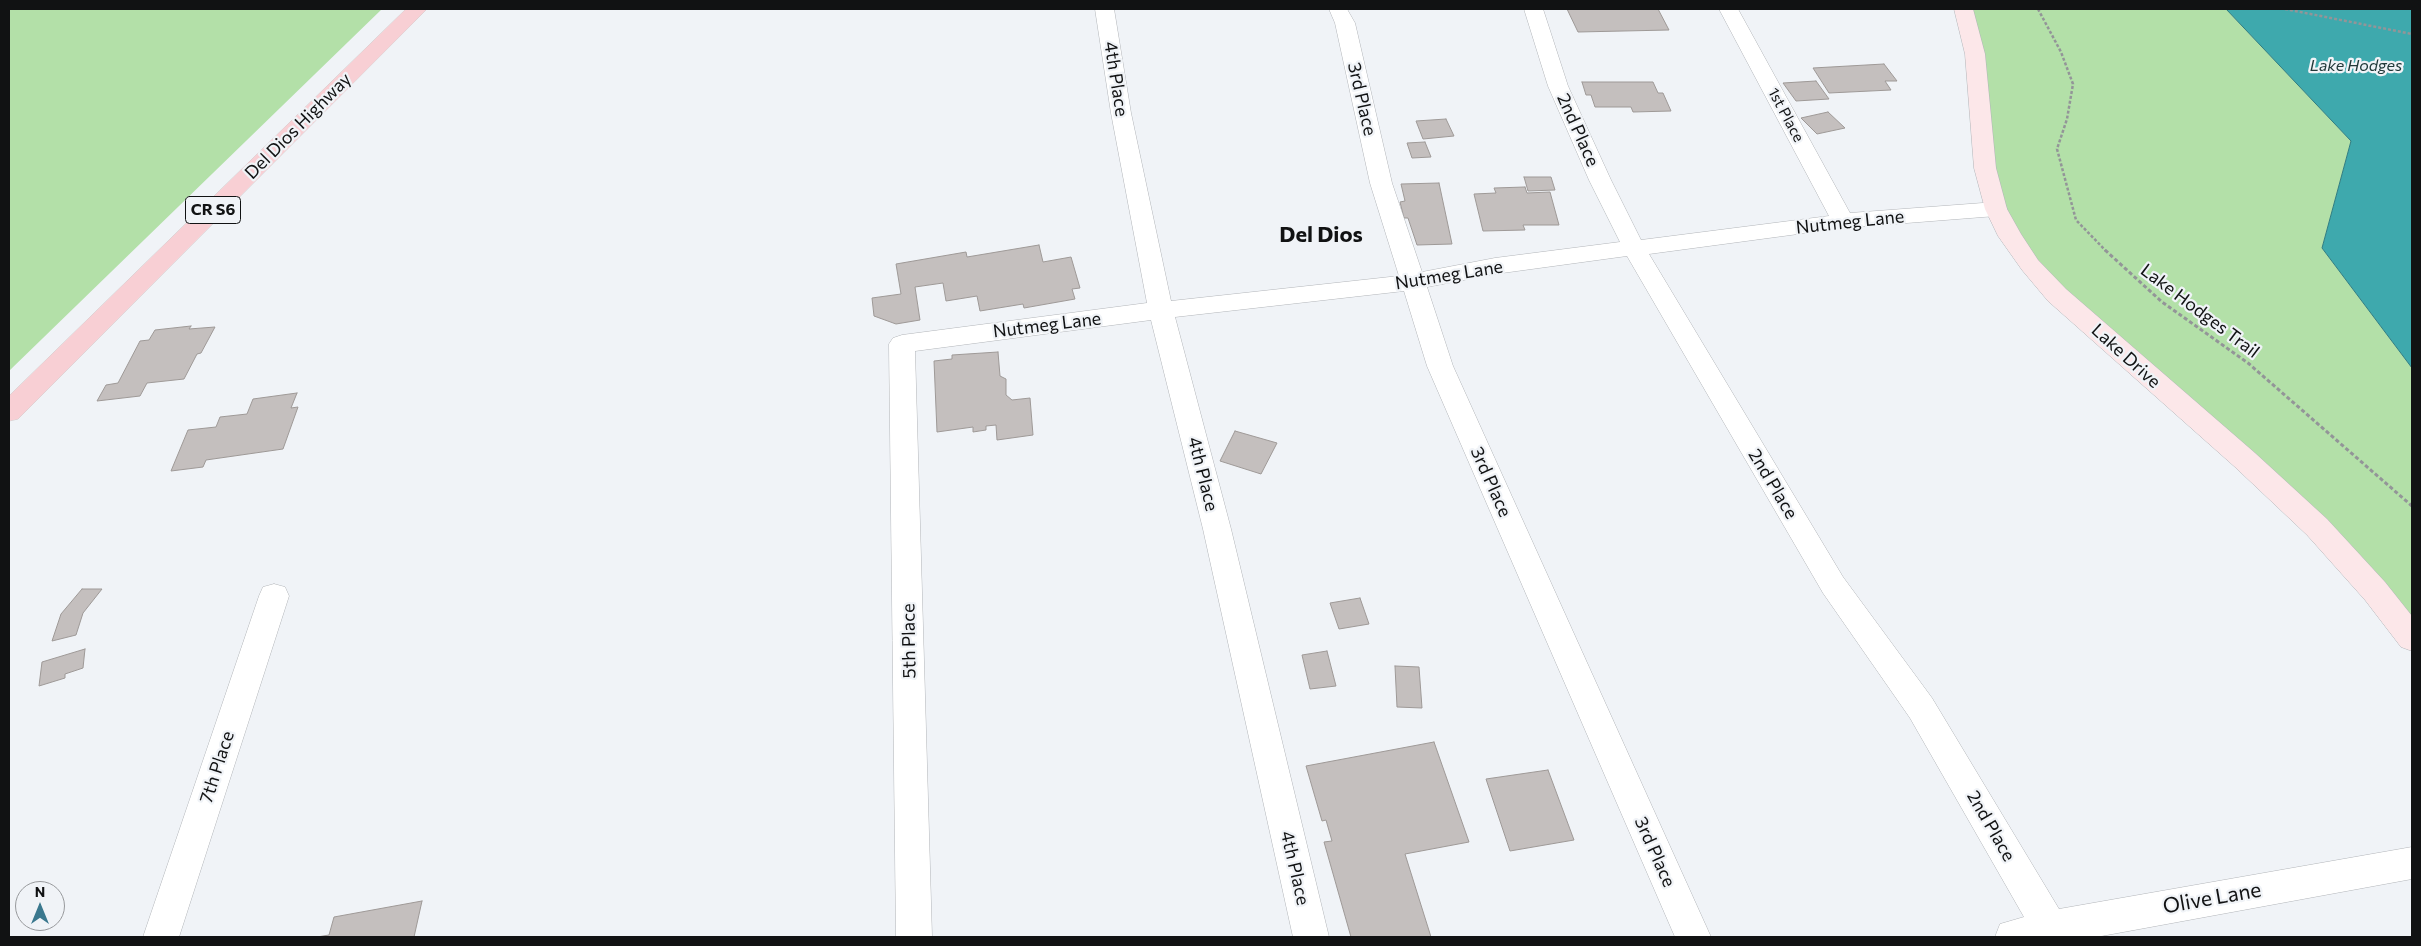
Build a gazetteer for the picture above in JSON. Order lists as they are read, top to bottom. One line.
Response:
{"streets":{"main road":["Del Dios Highway","CR S6"],"street":["4th Place","3rd Place","1st Place","2nd Place","Nutmeg Lane","Lake Drive","5th Place","7th Place","Olive Lane"],"path":["Lake Hodges Trail"]},"crossings":[["4th Place","Nutmeg Lane"],["3rd Place","Nutmeg Lane"],["1st Place","Nutmeg Lane"],["2nd Place","Nutmeg Lane"],["2nd Place","Olive Lane"],["Nutmeg Lane","Lake Drive"],["Nutmeg Lane","5th Place"]],"districts":["Del Dios"],"water":["Lake Hodges"],"north":"top"}
